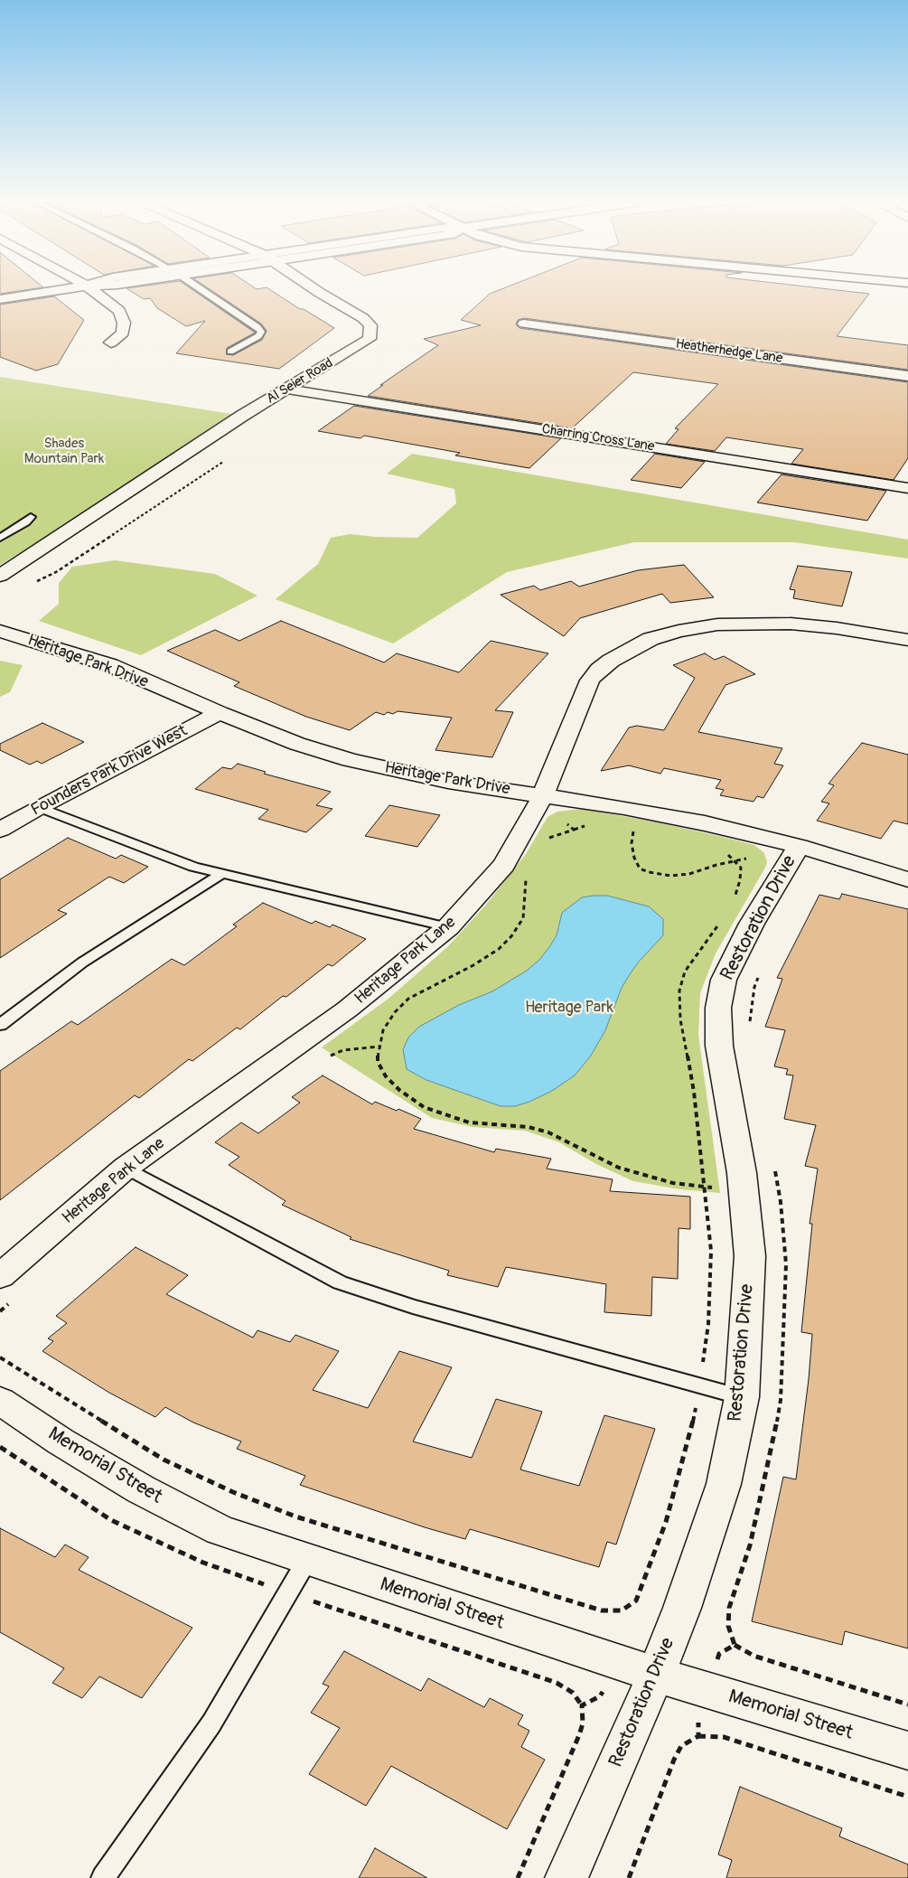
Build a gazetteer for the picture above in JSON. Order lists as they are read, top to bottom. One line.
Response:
{"streets":{"street":["Heatherhedge Lane","Al Seier Road","Charring Cross Lane","Heritage Park Drive","Founders Park Drive West","Restoration Drive","Heritage Park Lane","Memorial Street"]},"crossings":[["Al Seier Road","Charring Cross Lane"],["Heritage Park Drive","Founders Park Drive West"],["Heritage Park Drive","Restoration Drive"],["Heritage Park Drive","Heritage Park Lane"],["Restoration Drive","Memorial Street"]],"parks":["Shades Mountain Park","Heritage Park"]}
